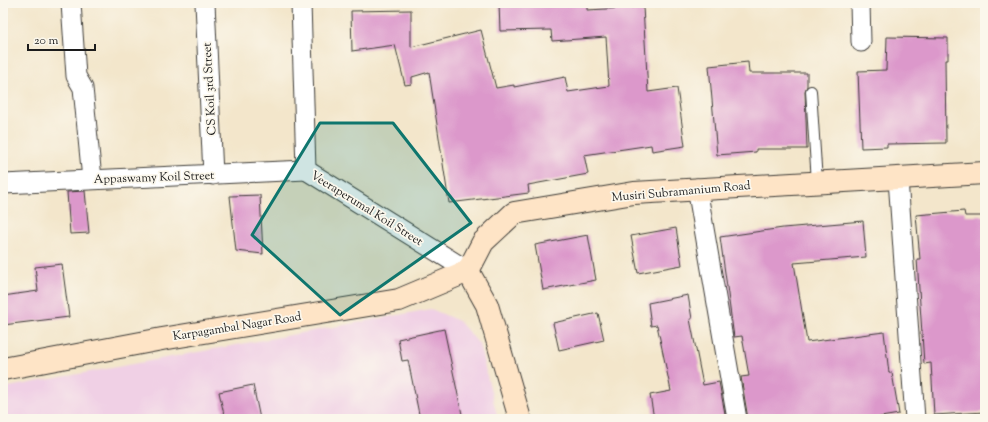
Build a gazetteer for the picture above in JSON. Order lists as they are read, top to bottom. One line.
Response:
{"streets":{"main road":["Musiri Subramanium Road","Karpagambal Nagar Road"],"street":["CS Koil 3rd Street","Appaswamy Koil Street","Veeraperumal Koil Street"]},"crossings":[["CS Koil 3rd Street","Appaswamy Koil Street"],["Appaswamy Koil Street","Veeraperumal Koil Street"],["Musiri Subramanium Road","Veeraperumal Koil Street"],["Musiri Subramanium Road","Karpagambal Nagar Road"],["Veeraperumal Koil Street","Karpagambal Nagar Road"]],"scale_bar":"20 m"}
